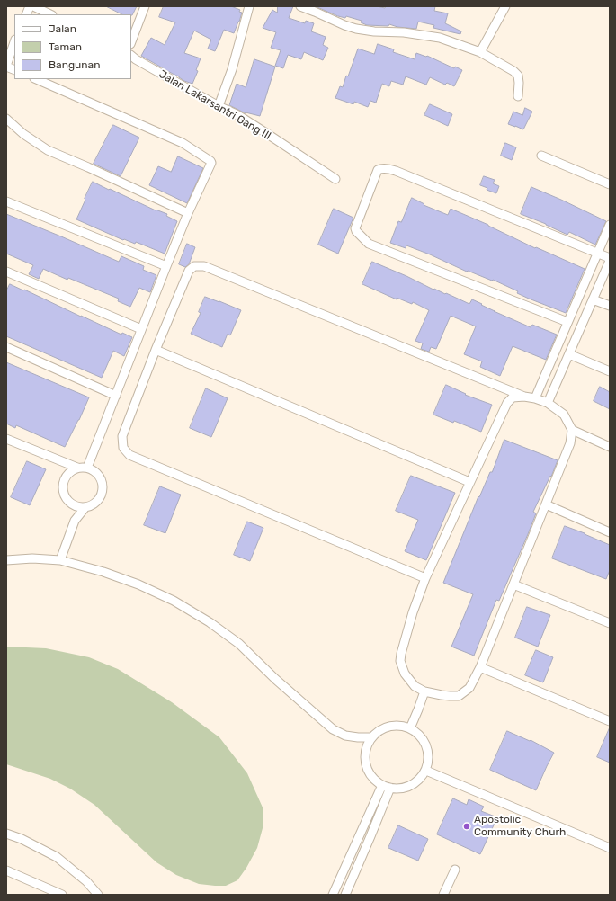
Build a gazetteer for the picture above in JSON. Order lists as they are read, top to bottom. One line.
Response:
{"streets":{"street":["Jalan Lakarsantri Gang III"]},"places":["Apostolic Community Churh"],"legend":["Jalan","Taman","Bangunan"]}
